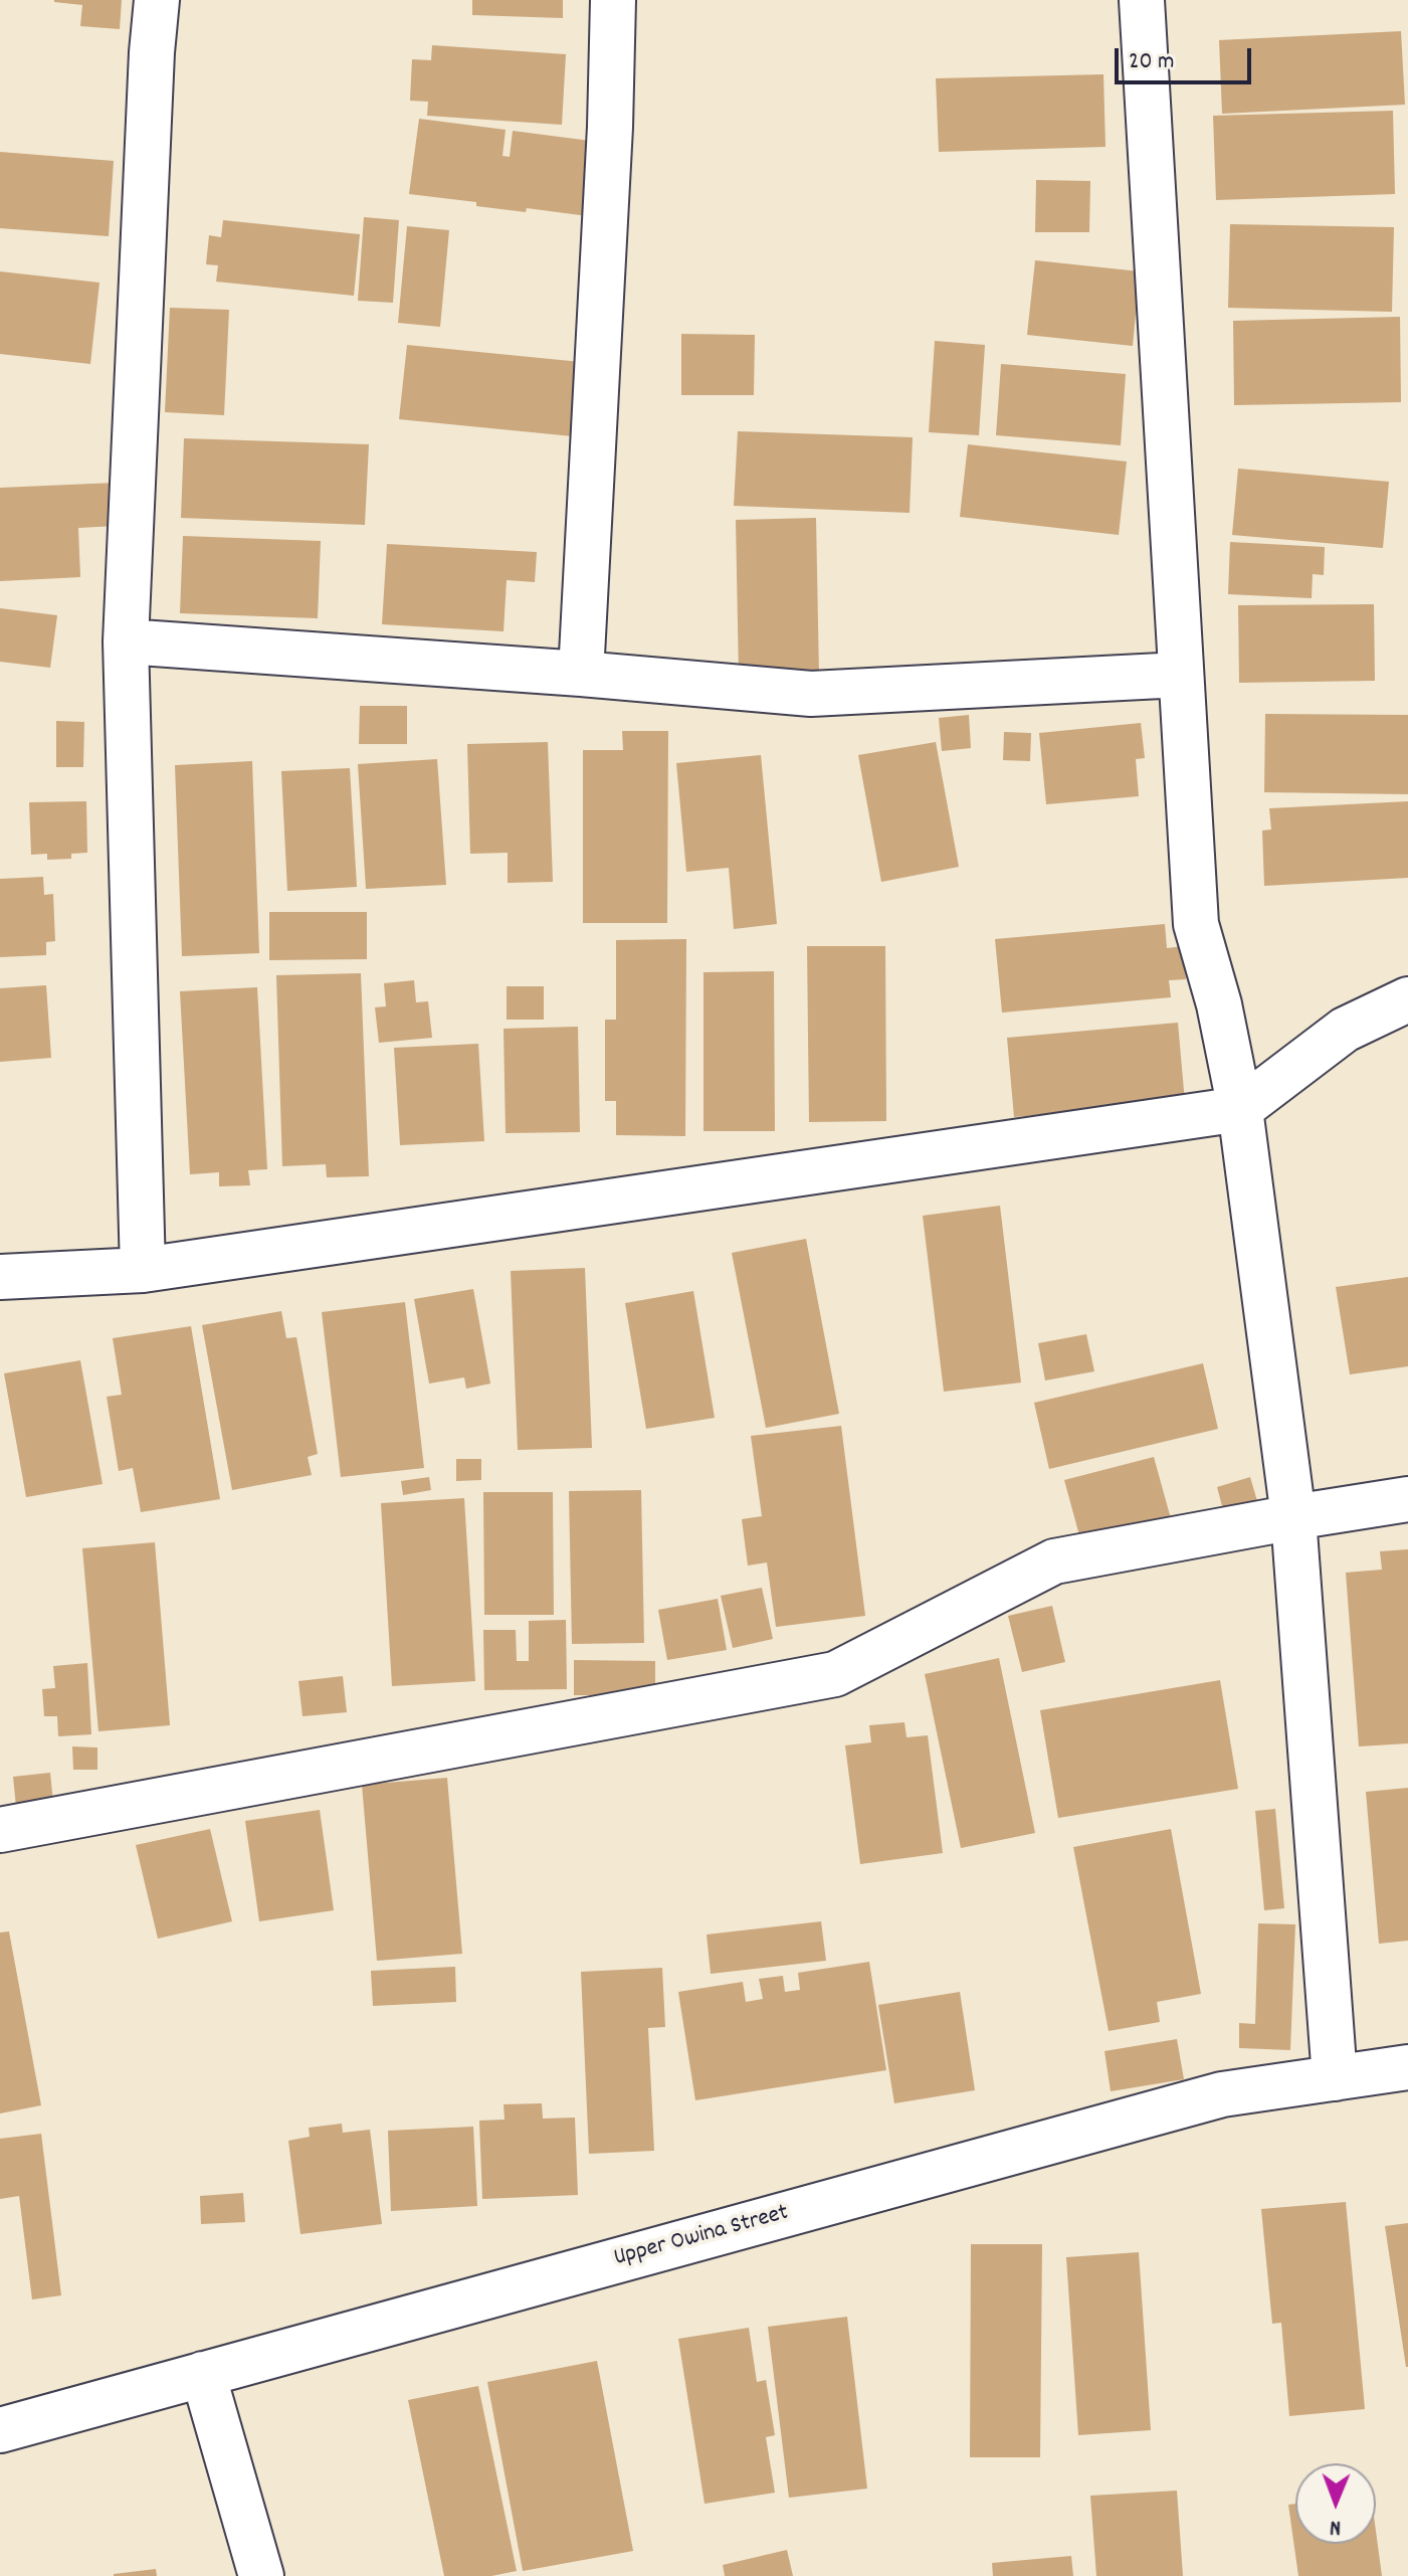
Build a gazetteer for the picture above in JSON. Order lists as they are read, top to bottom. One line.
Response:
{"streets":{"street":["Upper Owina Street"]},"scale_bar":"20 m","north":"bottom"}
